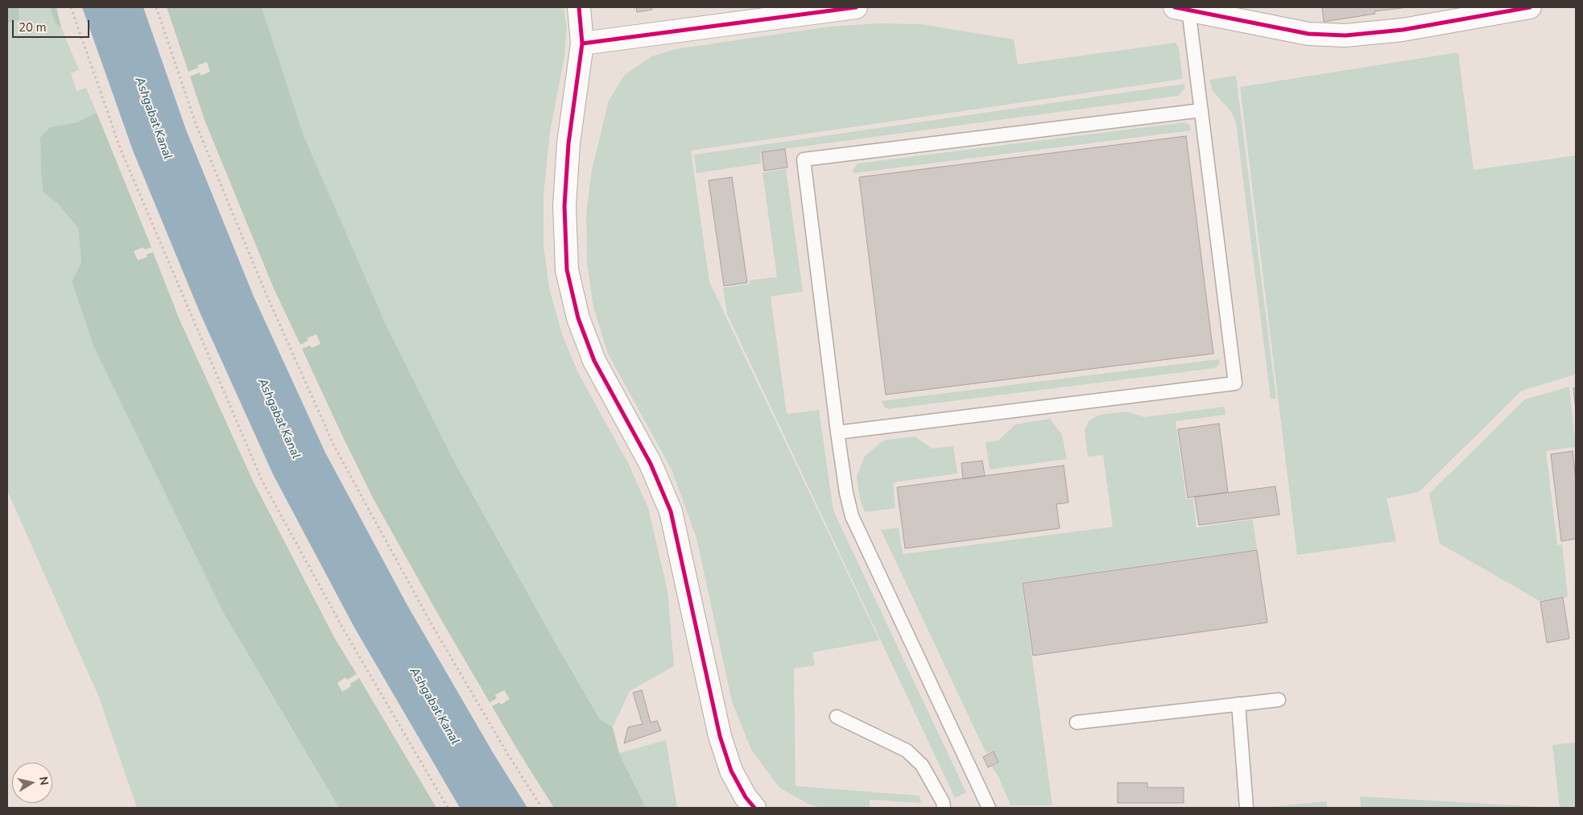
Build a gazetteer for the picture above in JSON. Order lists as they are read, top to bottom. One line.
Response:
{"water":["Ashgabat Kanal"],"scale_bar":"20 m","north":"right"}
